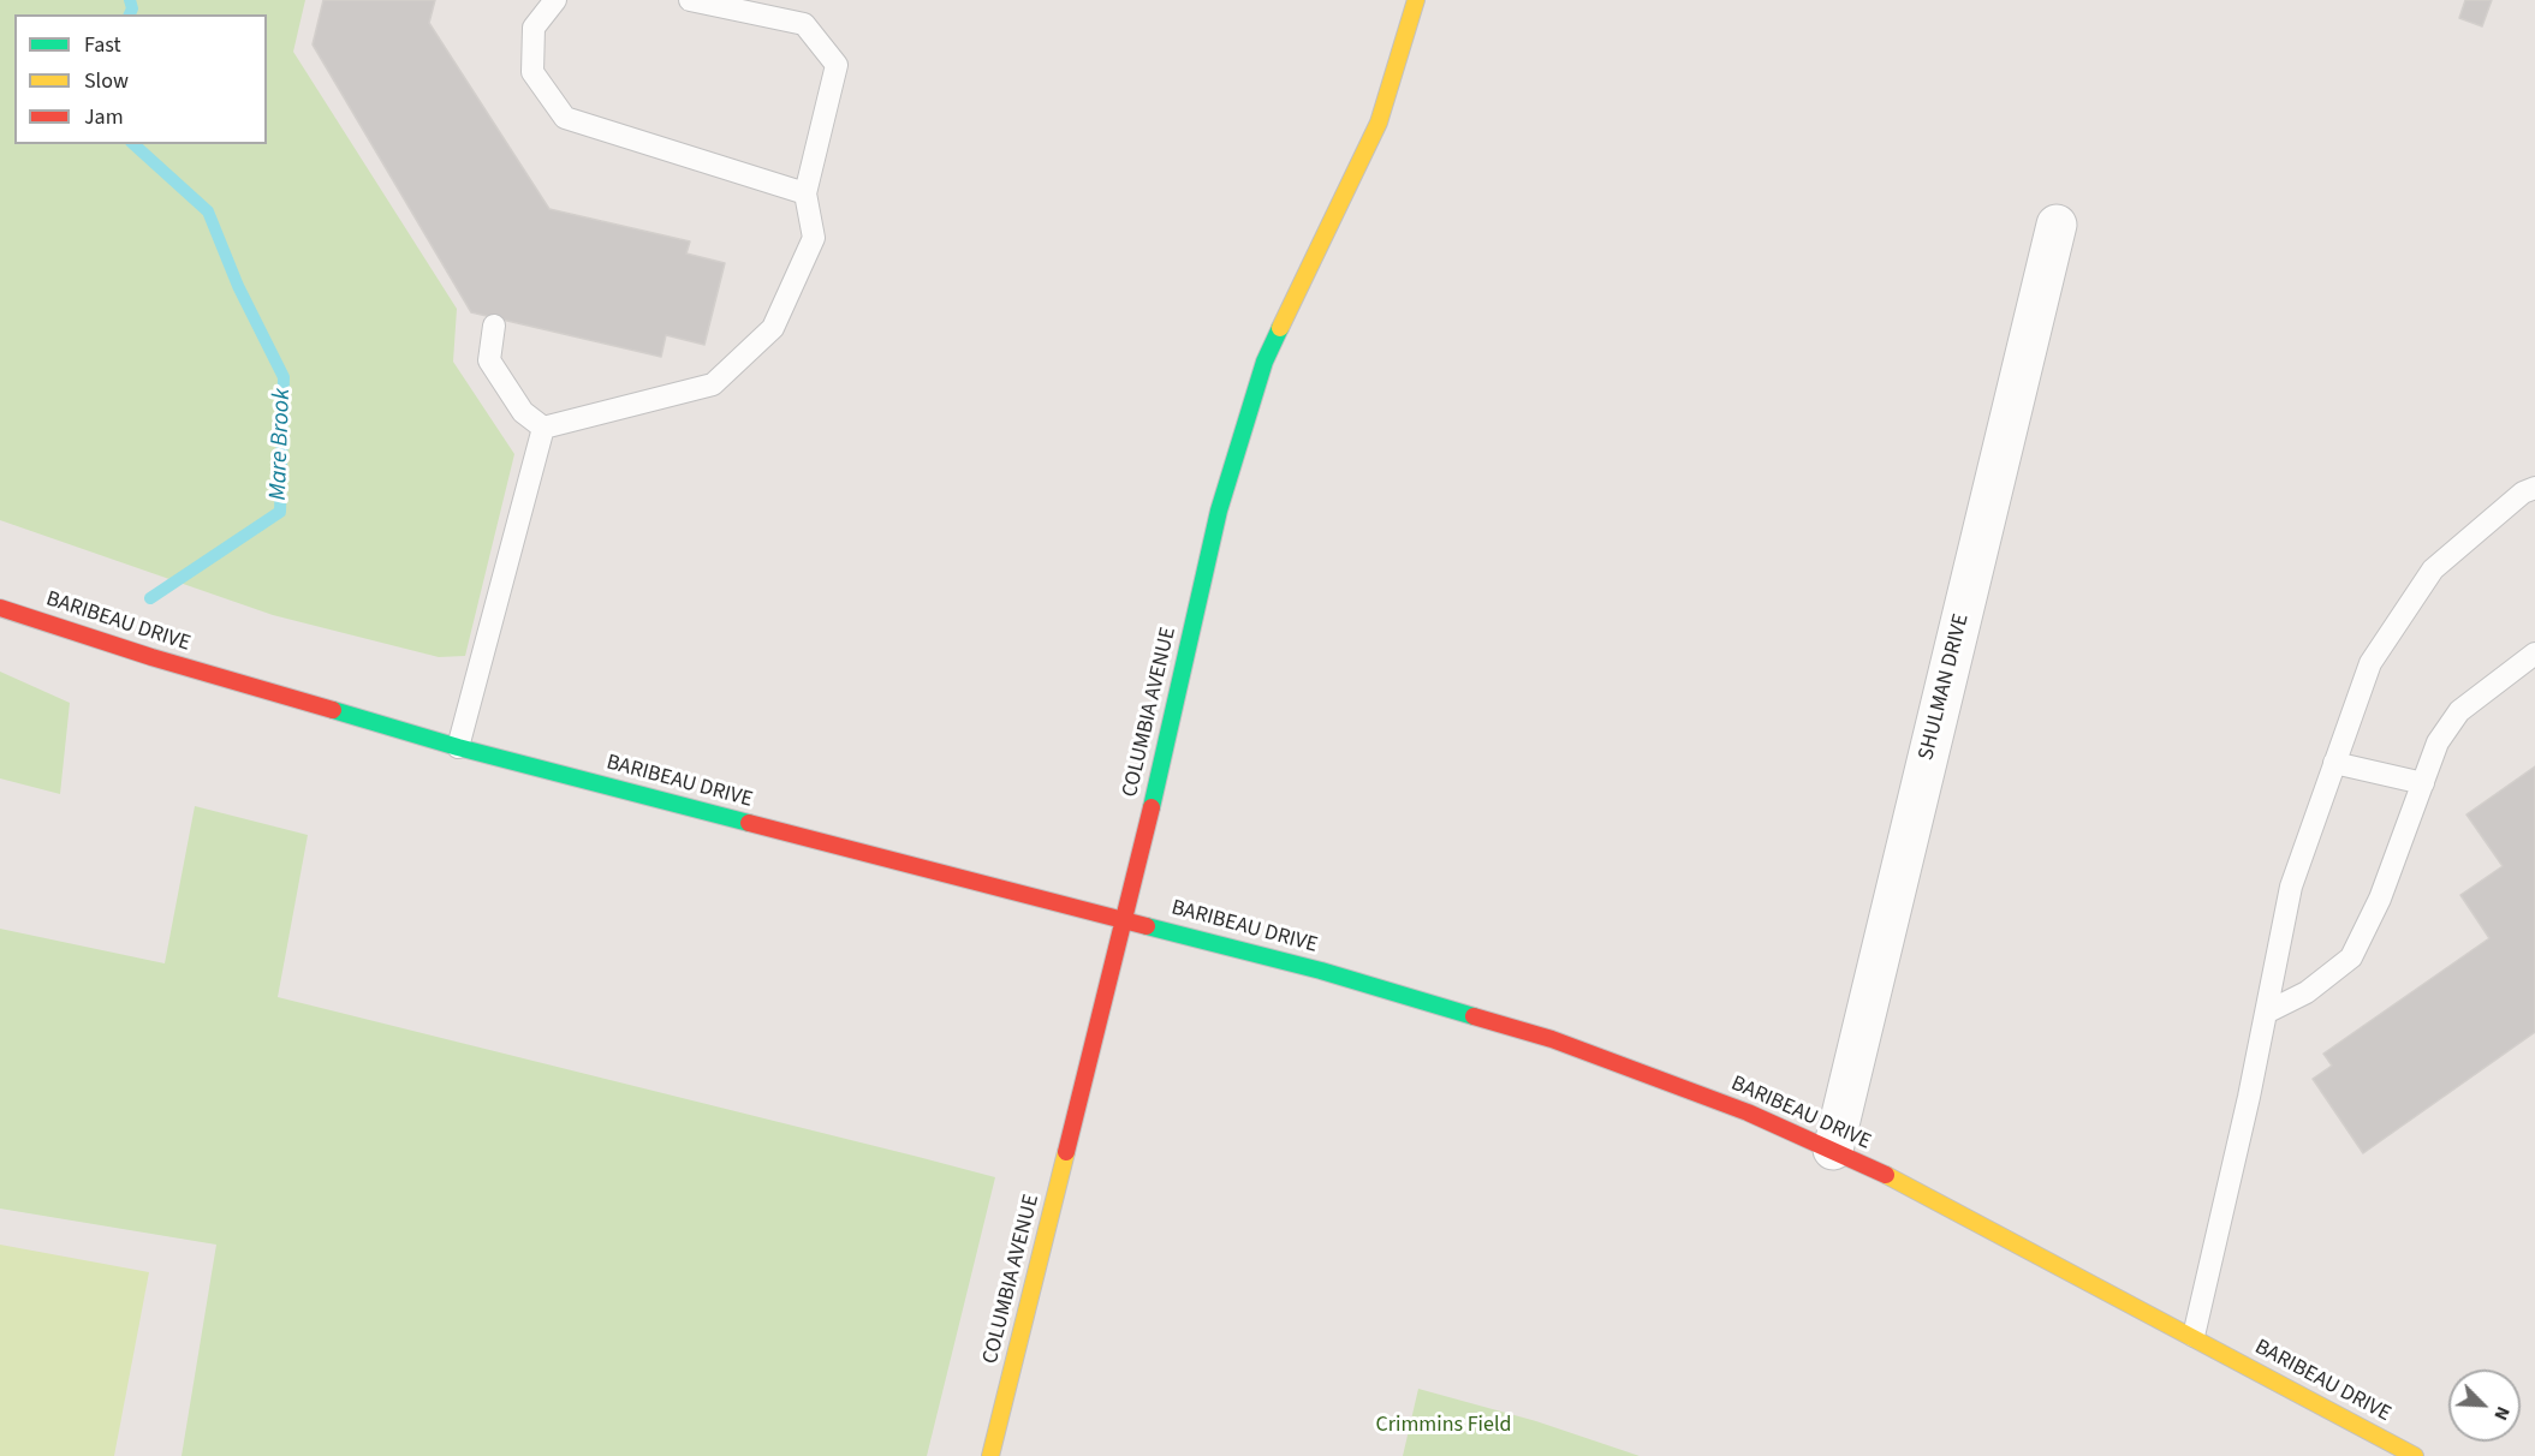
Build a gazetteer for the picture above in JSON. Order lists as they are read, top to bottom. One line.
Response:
{"streets":{"street":["BARIBEAU DRIVE","SHULMAN DRIVE","COLUMBIA AVENUE"]},"crossings":[["BARIBEAU DRIVE","SHULMAN DRIVE"],["BARIBEAU DRIVE","COLUMBIA AVENUE"]],"water":["Mare Brook"],"parks":["Crimmins Field"],"legend":["Fast","Slow","Jam"],"north":"bottom right"}
